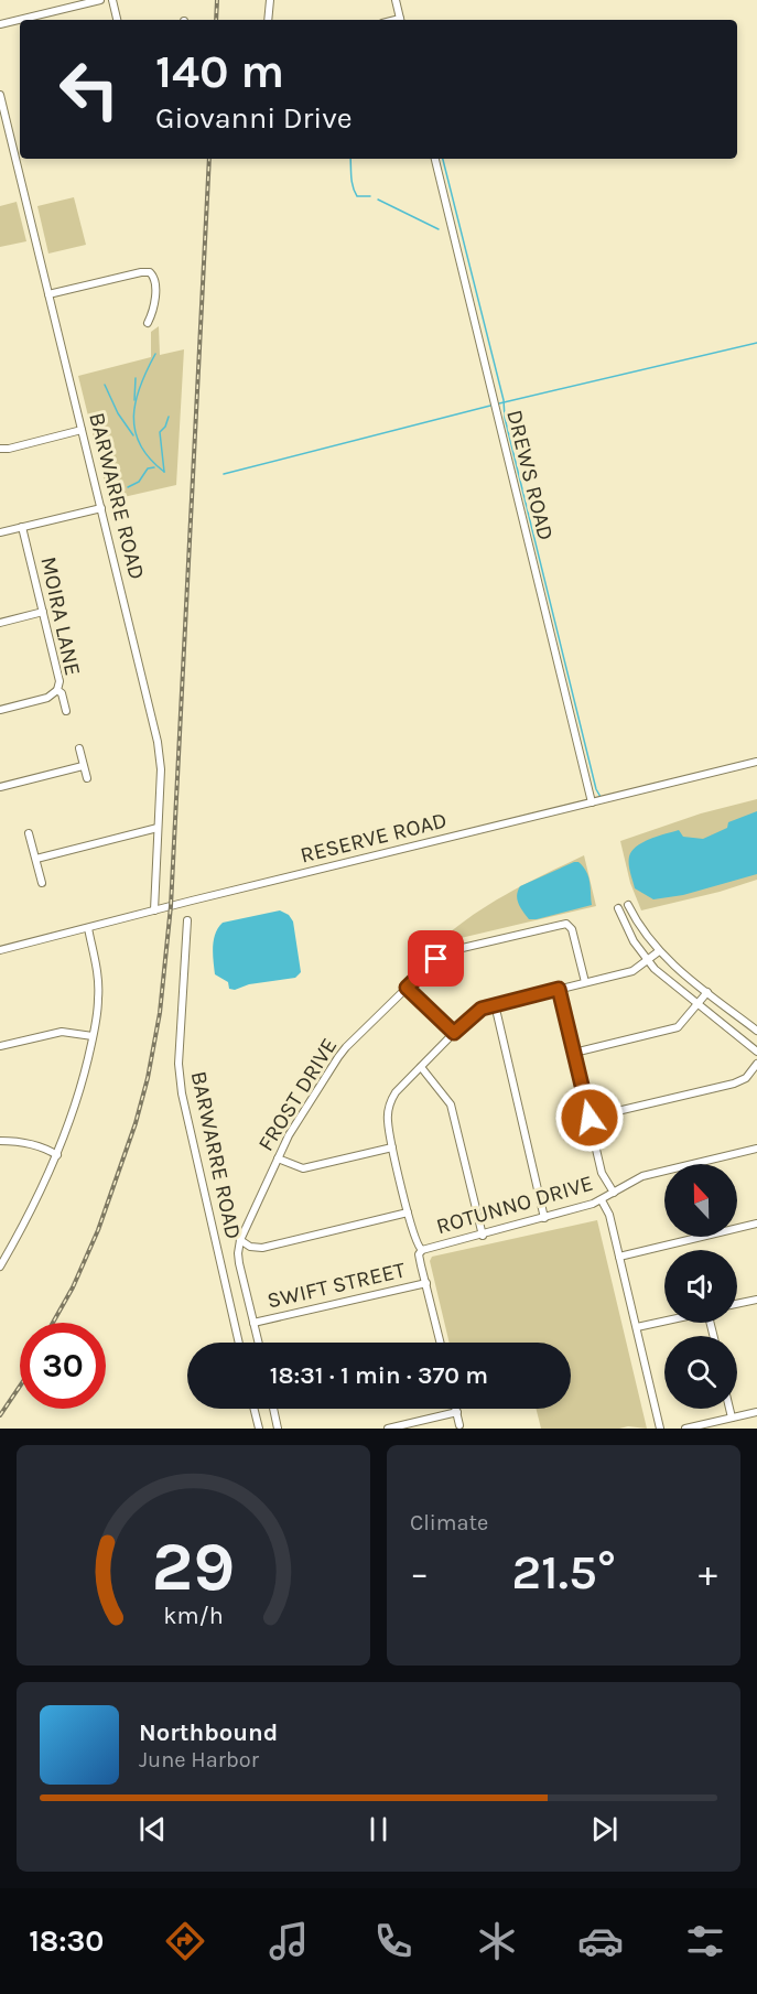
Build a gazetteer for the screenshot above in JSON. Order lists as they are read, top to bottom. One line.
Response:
{"streets":{"street":["DREWS ROAD","BARWARRE ROAD","MOIRA LANE","RESERVE ROAD","FROST DRIVE","ROTUNNO DRIVE","SWIFT STREET"]},"crossings":[["DREWS ROAD","RESERVE ROAD"],["BARWARRE ROAD","RESERVE ROAD"],["FROST DRIVE","SWIFT STREET"],["ROTUNNO DRIVE","SWIFT STREET"]],"north":"top","page":{"turn":["140 m","Giovanni Drive"],"limit":"30","trip":"18:31 · 1 min · 370 m","tile":"Climate","heat":["−","21.5°","+"],"song":["Northbound","June Harbor"],"tabs":"18:30","gauge":["29","km/h"]}}
